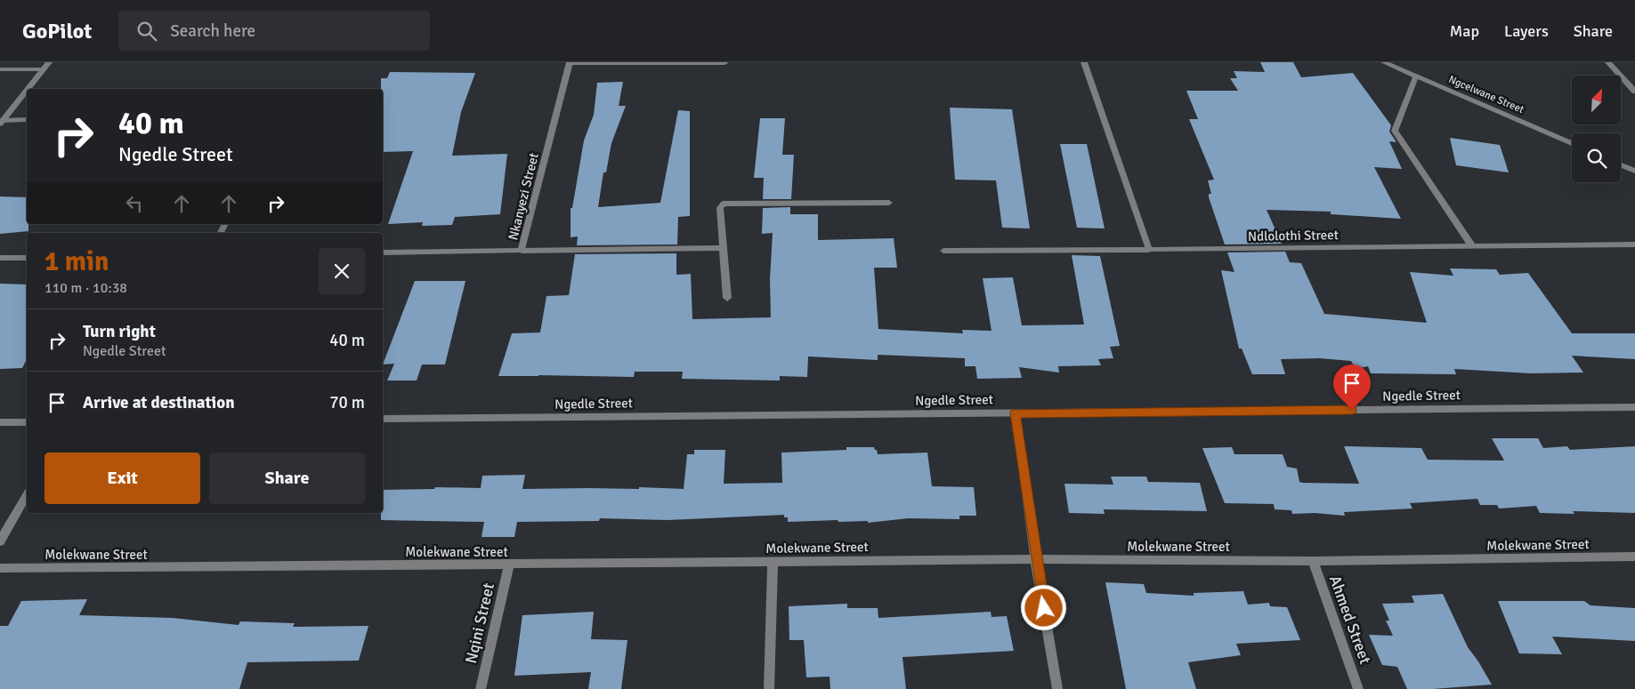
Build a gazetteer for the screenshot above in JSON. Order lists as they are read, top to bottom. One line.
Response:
{"streets":{"street":["Ngcelwane Street","Nkanyezi Street","Ndlolothi Street","Ngedle Street","Molekwane Street","Ahmed Street","Nqini Street"]},"crossings":[["Molekwane Street","Ahmed Street"],["Molekwane Street","Nqini Street"]],"north":"top right","page":{"header":"GoPilot","search":"Search here","nav":["Map","Layers","Share"],"turn":["40 m","Ngedle Street"],"heading":["1 min","110 m · 10:38"],"list":[{"name":"Turn right","note":"Ngedle Street","value":"40 m"},{"name":"Arrive at destination","value":"70 m"}],"buttons":["Exit","Share"]}}
